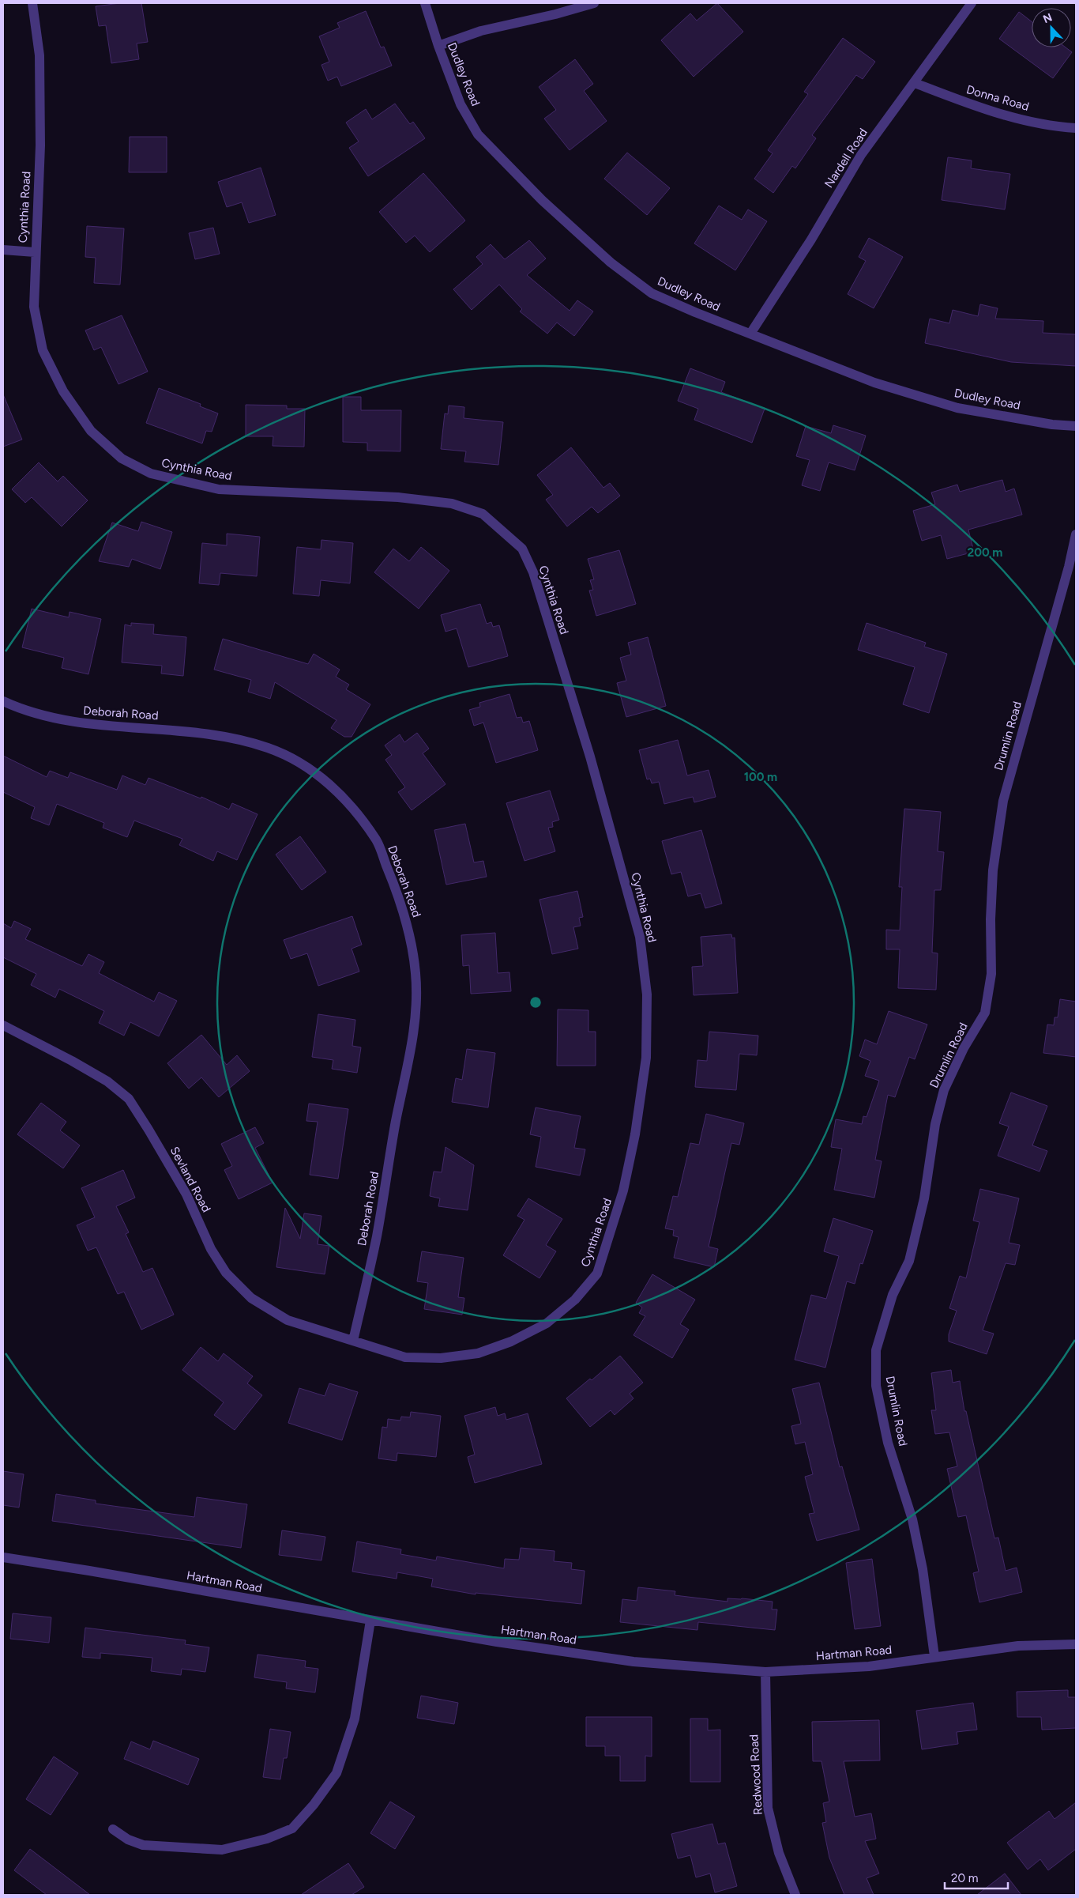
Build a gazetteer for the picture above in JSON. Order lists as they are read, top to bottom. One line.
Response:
{"streets":{"street":["Dudley Road","Donna Road","Nardell Road","Cynthia Road","Deborah Road","Drumlin Road","Sevland Road","Hartman Road","Redwood Road"]},"crossings":[["Dudley Road","Nardell Road"],["Donna Road","Nardell Road"],["Cynthia Road","Deborah Road"],["Cynthia Road","Sevland Road"],["Deborah Road","Sevland Road"],["Drumlin Road","Hartman Road"],["Hartman Road","Redwood Road"]],"scale_bar":"20 m","north":"top","rings":["200 m","100 m"]}
